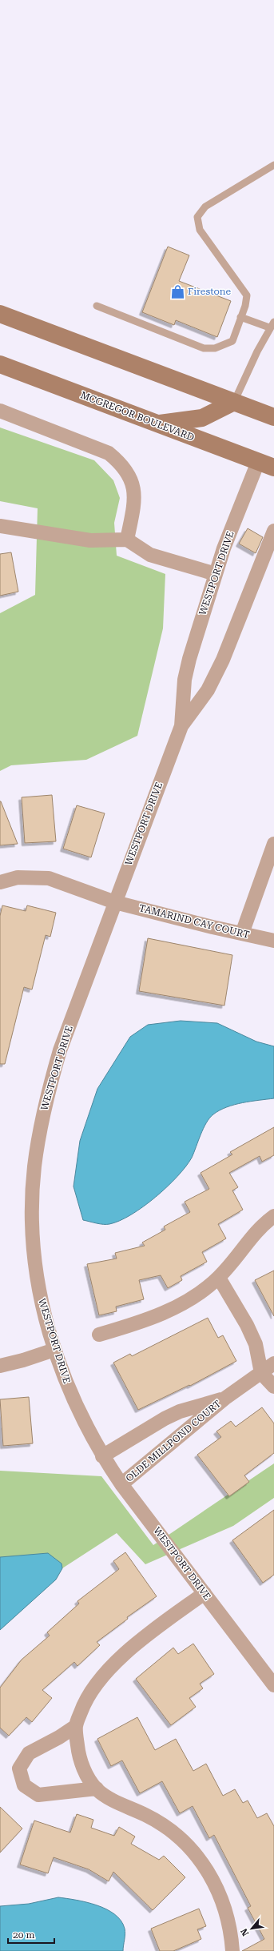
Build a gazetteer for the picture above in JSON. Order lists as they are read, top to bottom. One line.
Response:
{"streets":{"main road":["MCGREGOR BOULEVARD"],"street":["WESTPORT DRIVE","TAMARIND CAY COURT","OLDE MILLPOND COURT"]},"crossings":[["MCGREGOR BOULEVARD","WESTPORT DRIVE"],["WESTPORT DRIVE","TAMARIND CAY COURT"],["WESTPORT DRIVE","OLDE MILLPOND COURT"]],"places":{"shop":["Firestone"]},"scale_bar":"20 m","north":"bottom left"}
